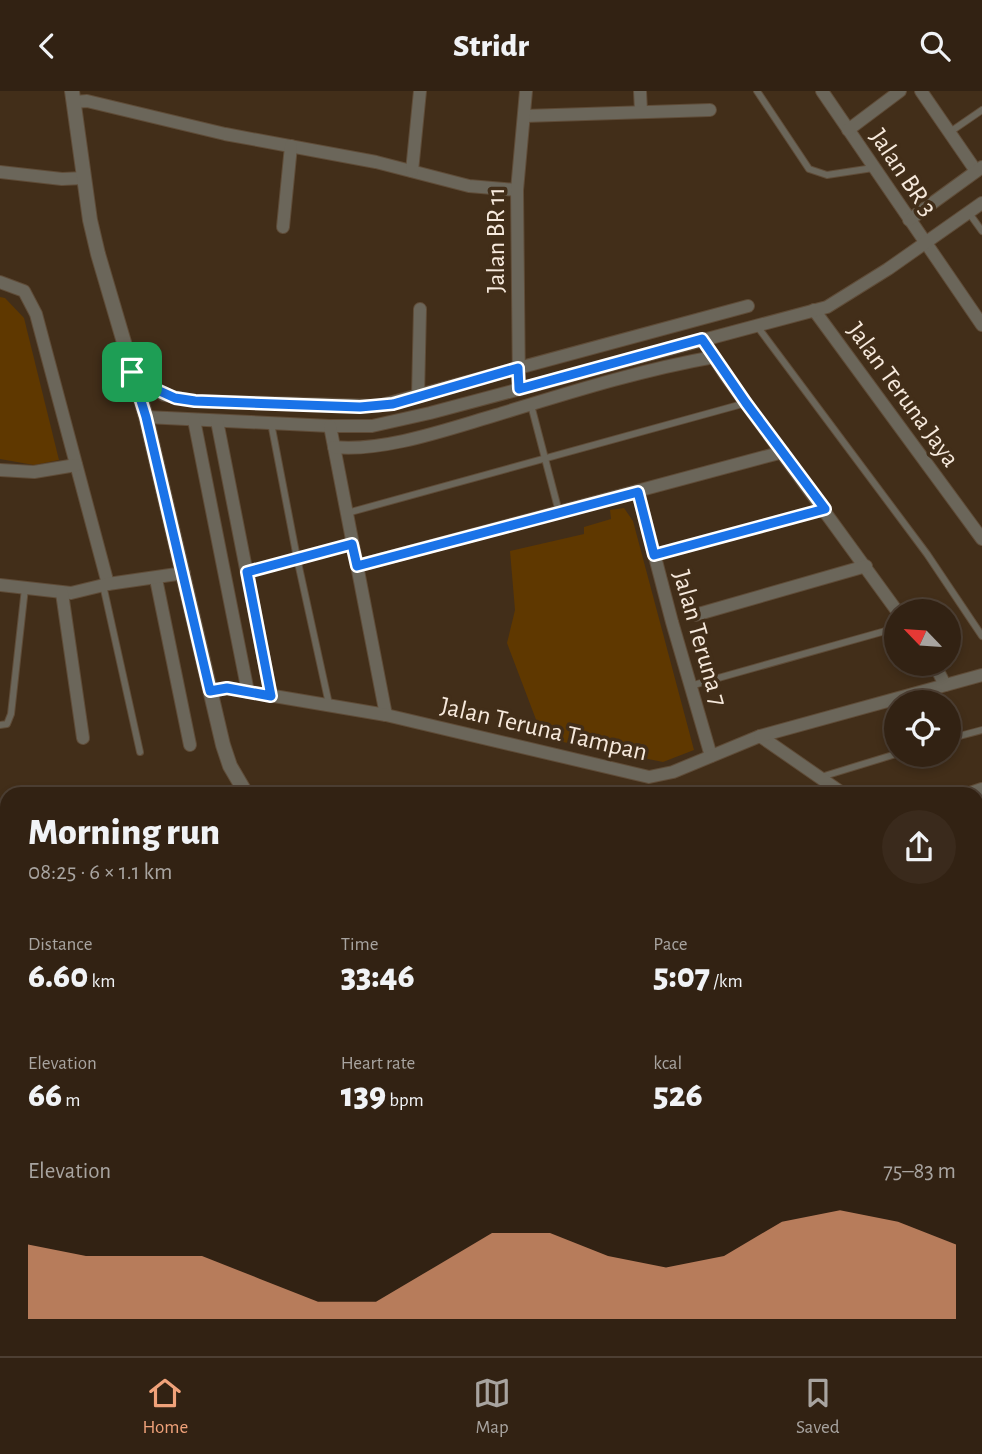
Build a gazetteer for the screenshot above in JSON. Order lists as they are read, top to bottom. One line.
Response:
{"streets":{"street":["Jalan BR 3","Jalan BR 11","Jalan Teruna Jaya","Jalan Teruna 7","Jalan Teruna Tampan"]},"crossings":[["Jalan Teruna 7","Jalan Teruna Tampan"]],"north":"top left","page":{"header":"Stridr","heading":["Morning run","08:25 · 6 × 1.1 km"],"stats":[["Distance","6.60 km"],["Time","33:46"],["Pace","5:07 /km"],["Elevation","66 m"],["Heart rate","139 bpm"],["kcal","526"]],"chart":["Elevation","75–83 m"],"tabs":["Home","Map","Saved"]}}
